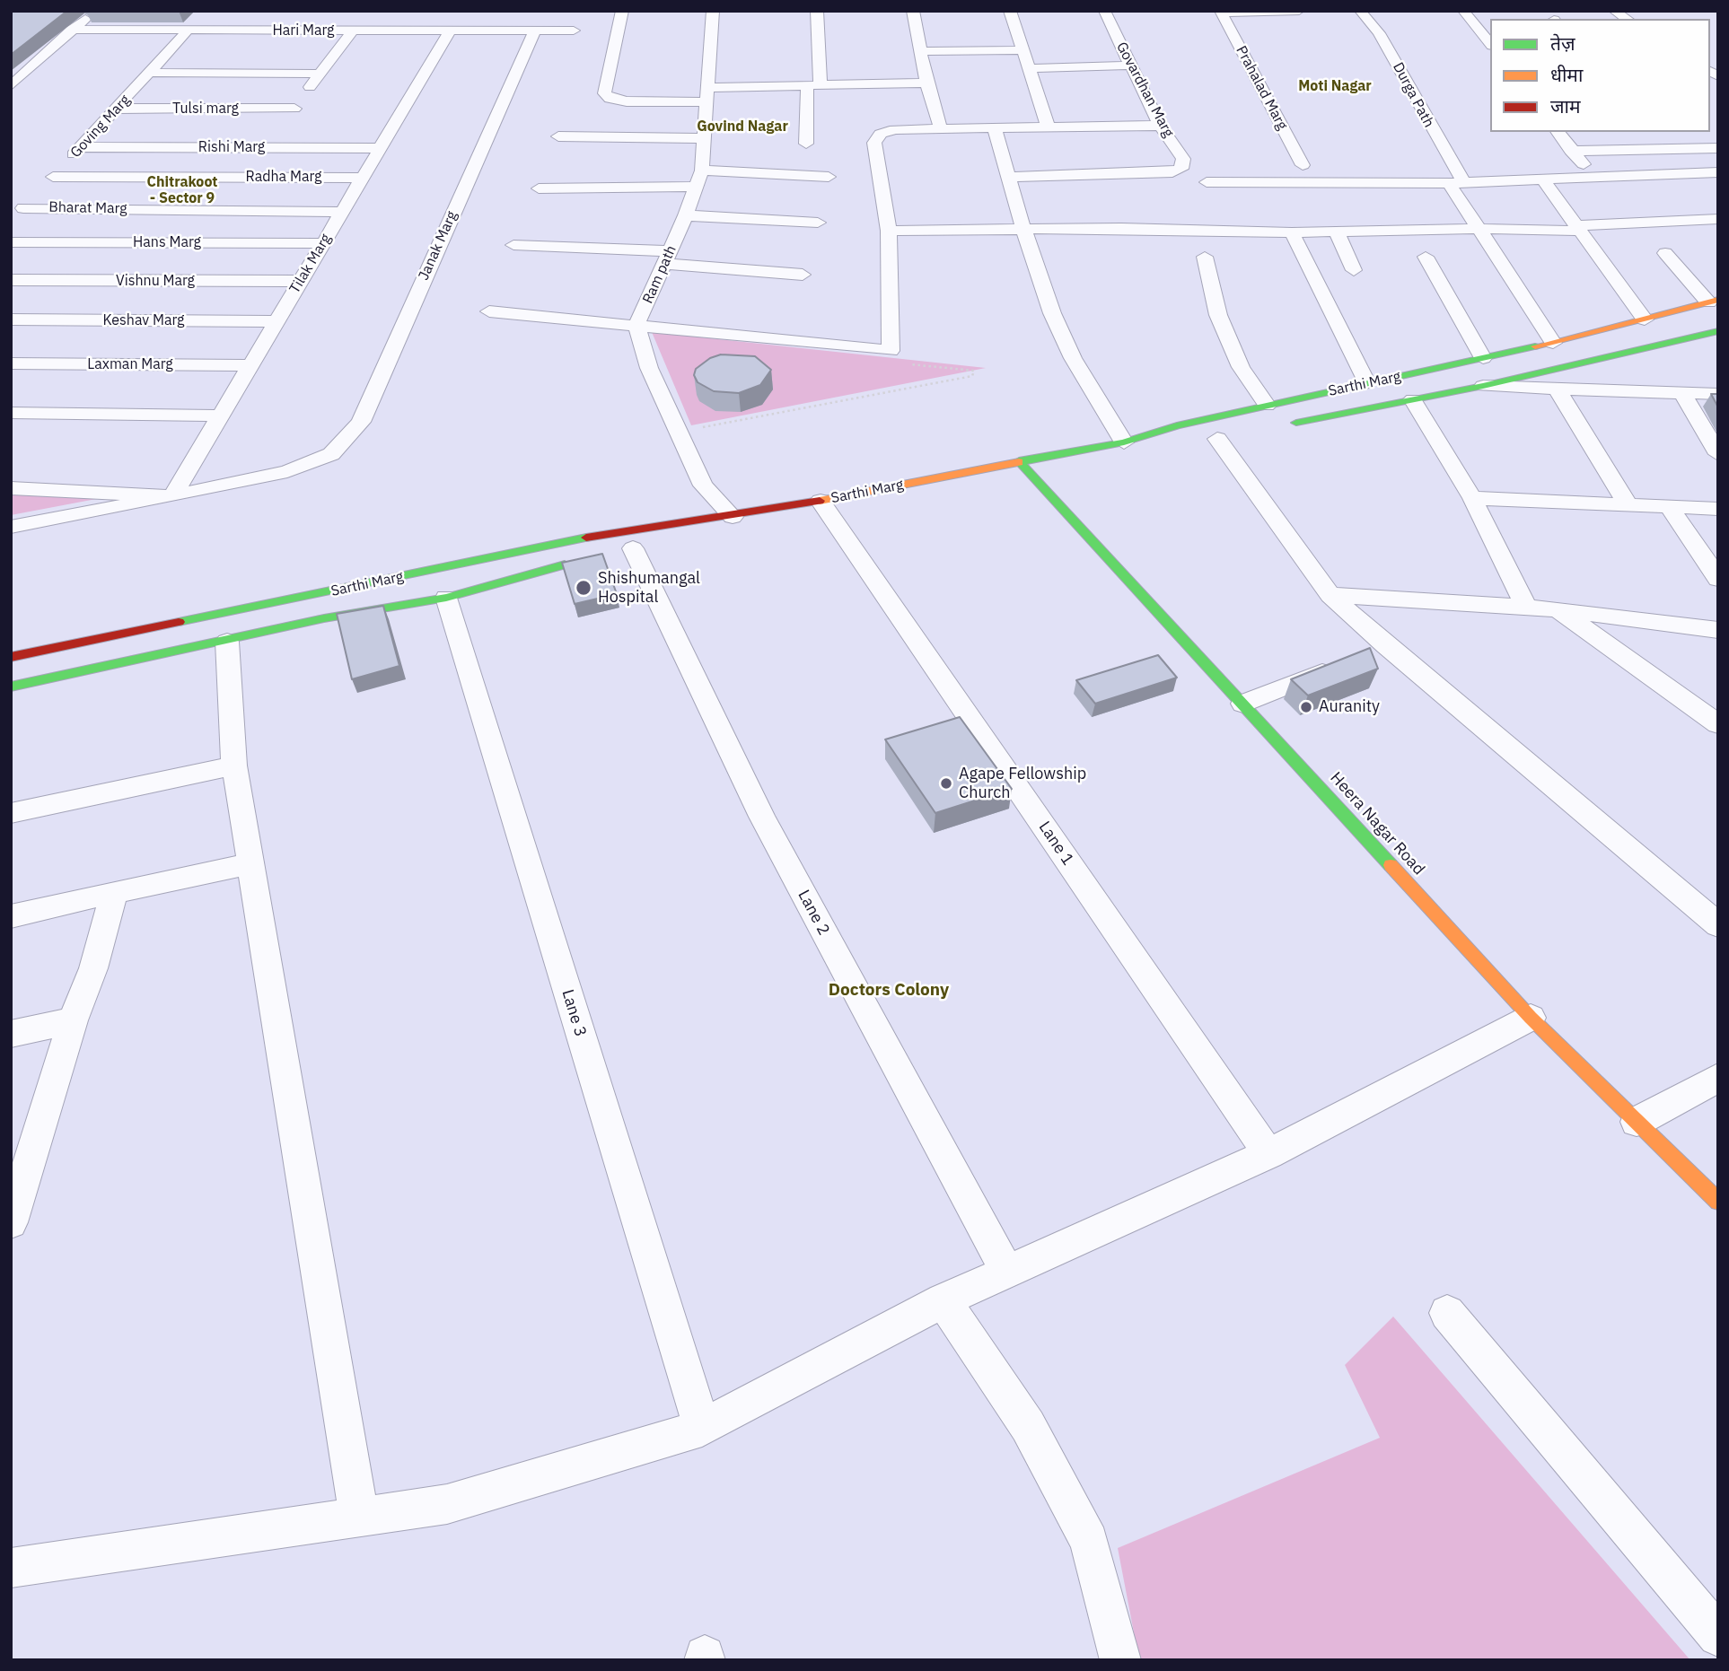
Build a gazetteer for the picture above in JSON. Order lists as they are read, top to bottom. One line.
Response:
{"streets":{"street":["Hari Marg","Prahalad Marg","Govardhan Marg","Durga Path","Tulsi marg","Goving Marg","Rishi Marg","Radha Marg","Bharat Marg","Hans Marg","Janak Marg","Tilak Marg","Ram path","Vishnu Marg","Keshav Marg","Laxman Marg","Sarthi Marg","Heera Nagar Road","Lane 1","Lane 2","Lane 3"]},"crossings":[["Hari Marg","Goving Marg"],["Hari Marg","Janak Marg"],["Hari Marg","Tilak Marg"],["Durga Path","Sarthi Marg"],["Tulsi marg","Goving Marg"],["Goving Marg","Rishi Marg"],["Goving Marg","Radha Marg"],["Goving Marg","Bharat Marg"],["Rishi Marg","Tilak Marg"],["Radha Marg","Bharat Marg"],["Radha Marg","Tilak Marg"],["Bharat Marg","Tilak Marg"],["Hans Marg","Tilak Marg"],["Janak Marg","Tilak Marg"],["Tilak Marg","Vishnu Marg"],["Tilak Marg","Keshav Marg"],["Tilak Marg","Laxman Marg"],["Sarthi Marg","Heera Nagar Road"],["Sarthi Marg","Lane 1"]],"districts":["Moti Nagar","Govind Nagar","Chitrakoot - Sector 9","Doctors Colony"],"places":["Shishumangal Hospital","Auranity","Agape Fellowship Church"],"legend":["तेज़","धीमा","जाम"]}
